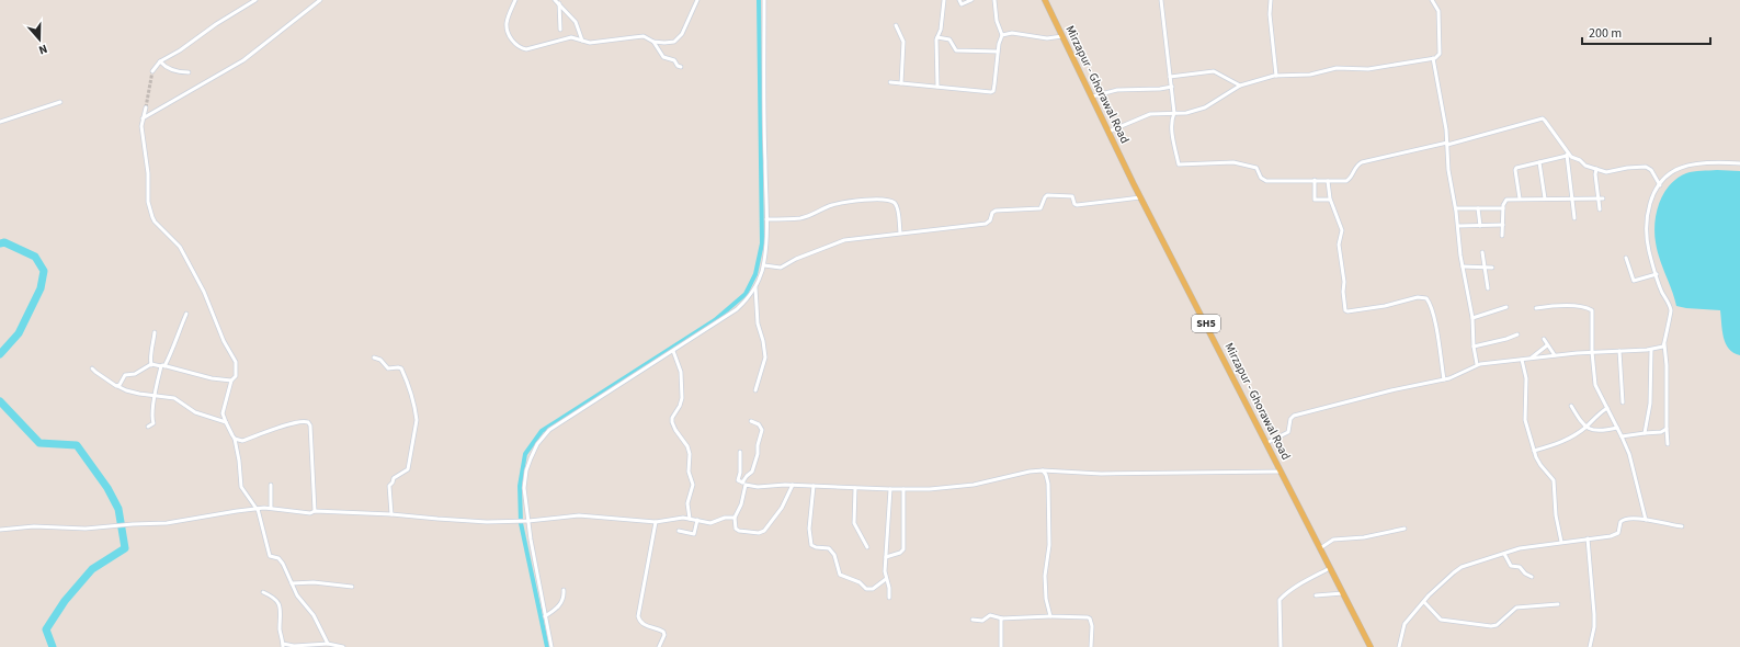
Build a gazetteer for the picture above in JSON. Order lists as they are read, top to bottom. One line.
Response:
{"streets":{"main road":["Mirzapur - Ghorawal Road","SH5"]},"scale_bar":"200 m","north":"bottom"}
